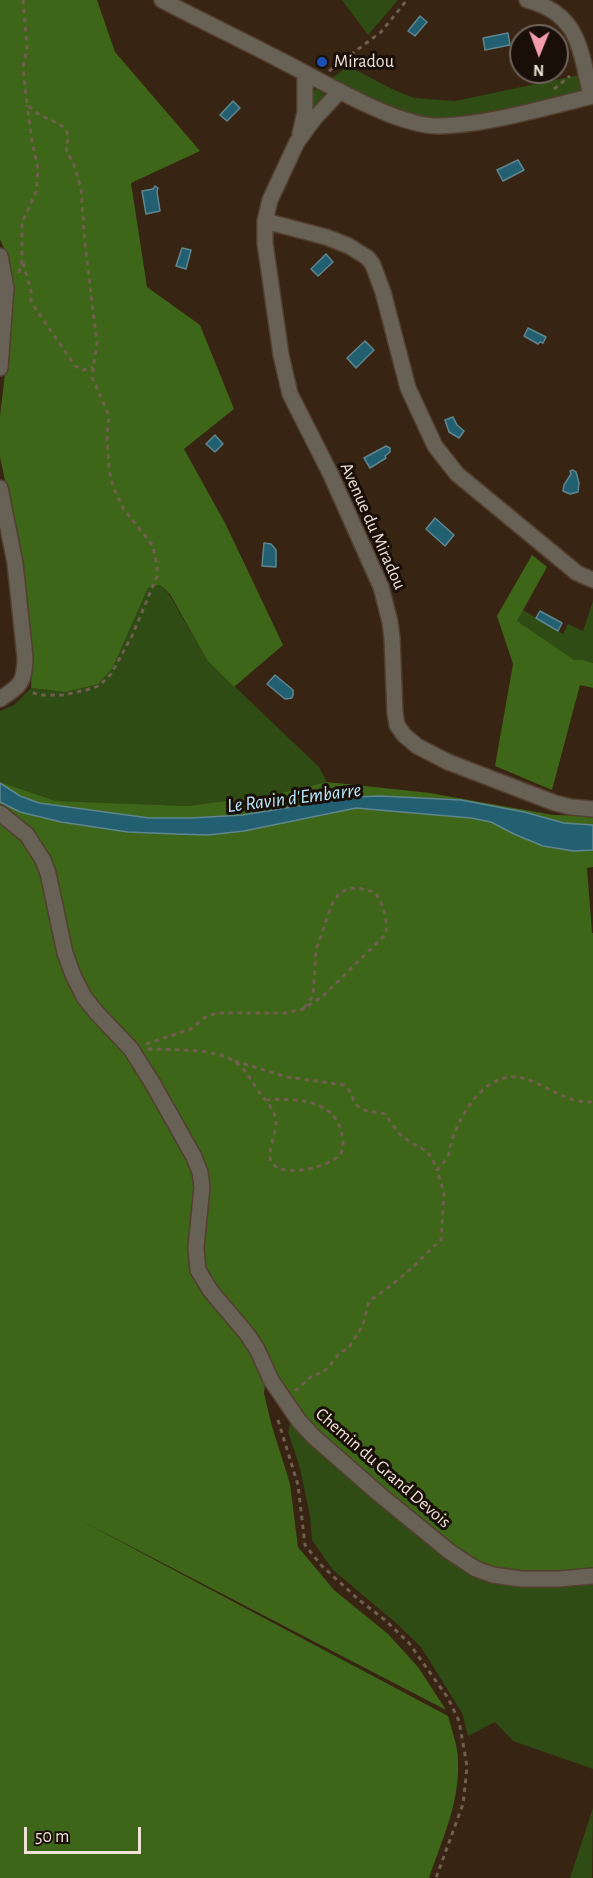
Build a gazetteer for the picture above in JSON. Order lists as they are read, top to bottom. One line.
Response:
{"streets":{"street":["Avenue du Miradou","Chemin du Grand Devois"]},"water":["Le Ravin d'Embarre"],"places":["Miradou"],"scale_bar":"50 m","north":"bottom"}
